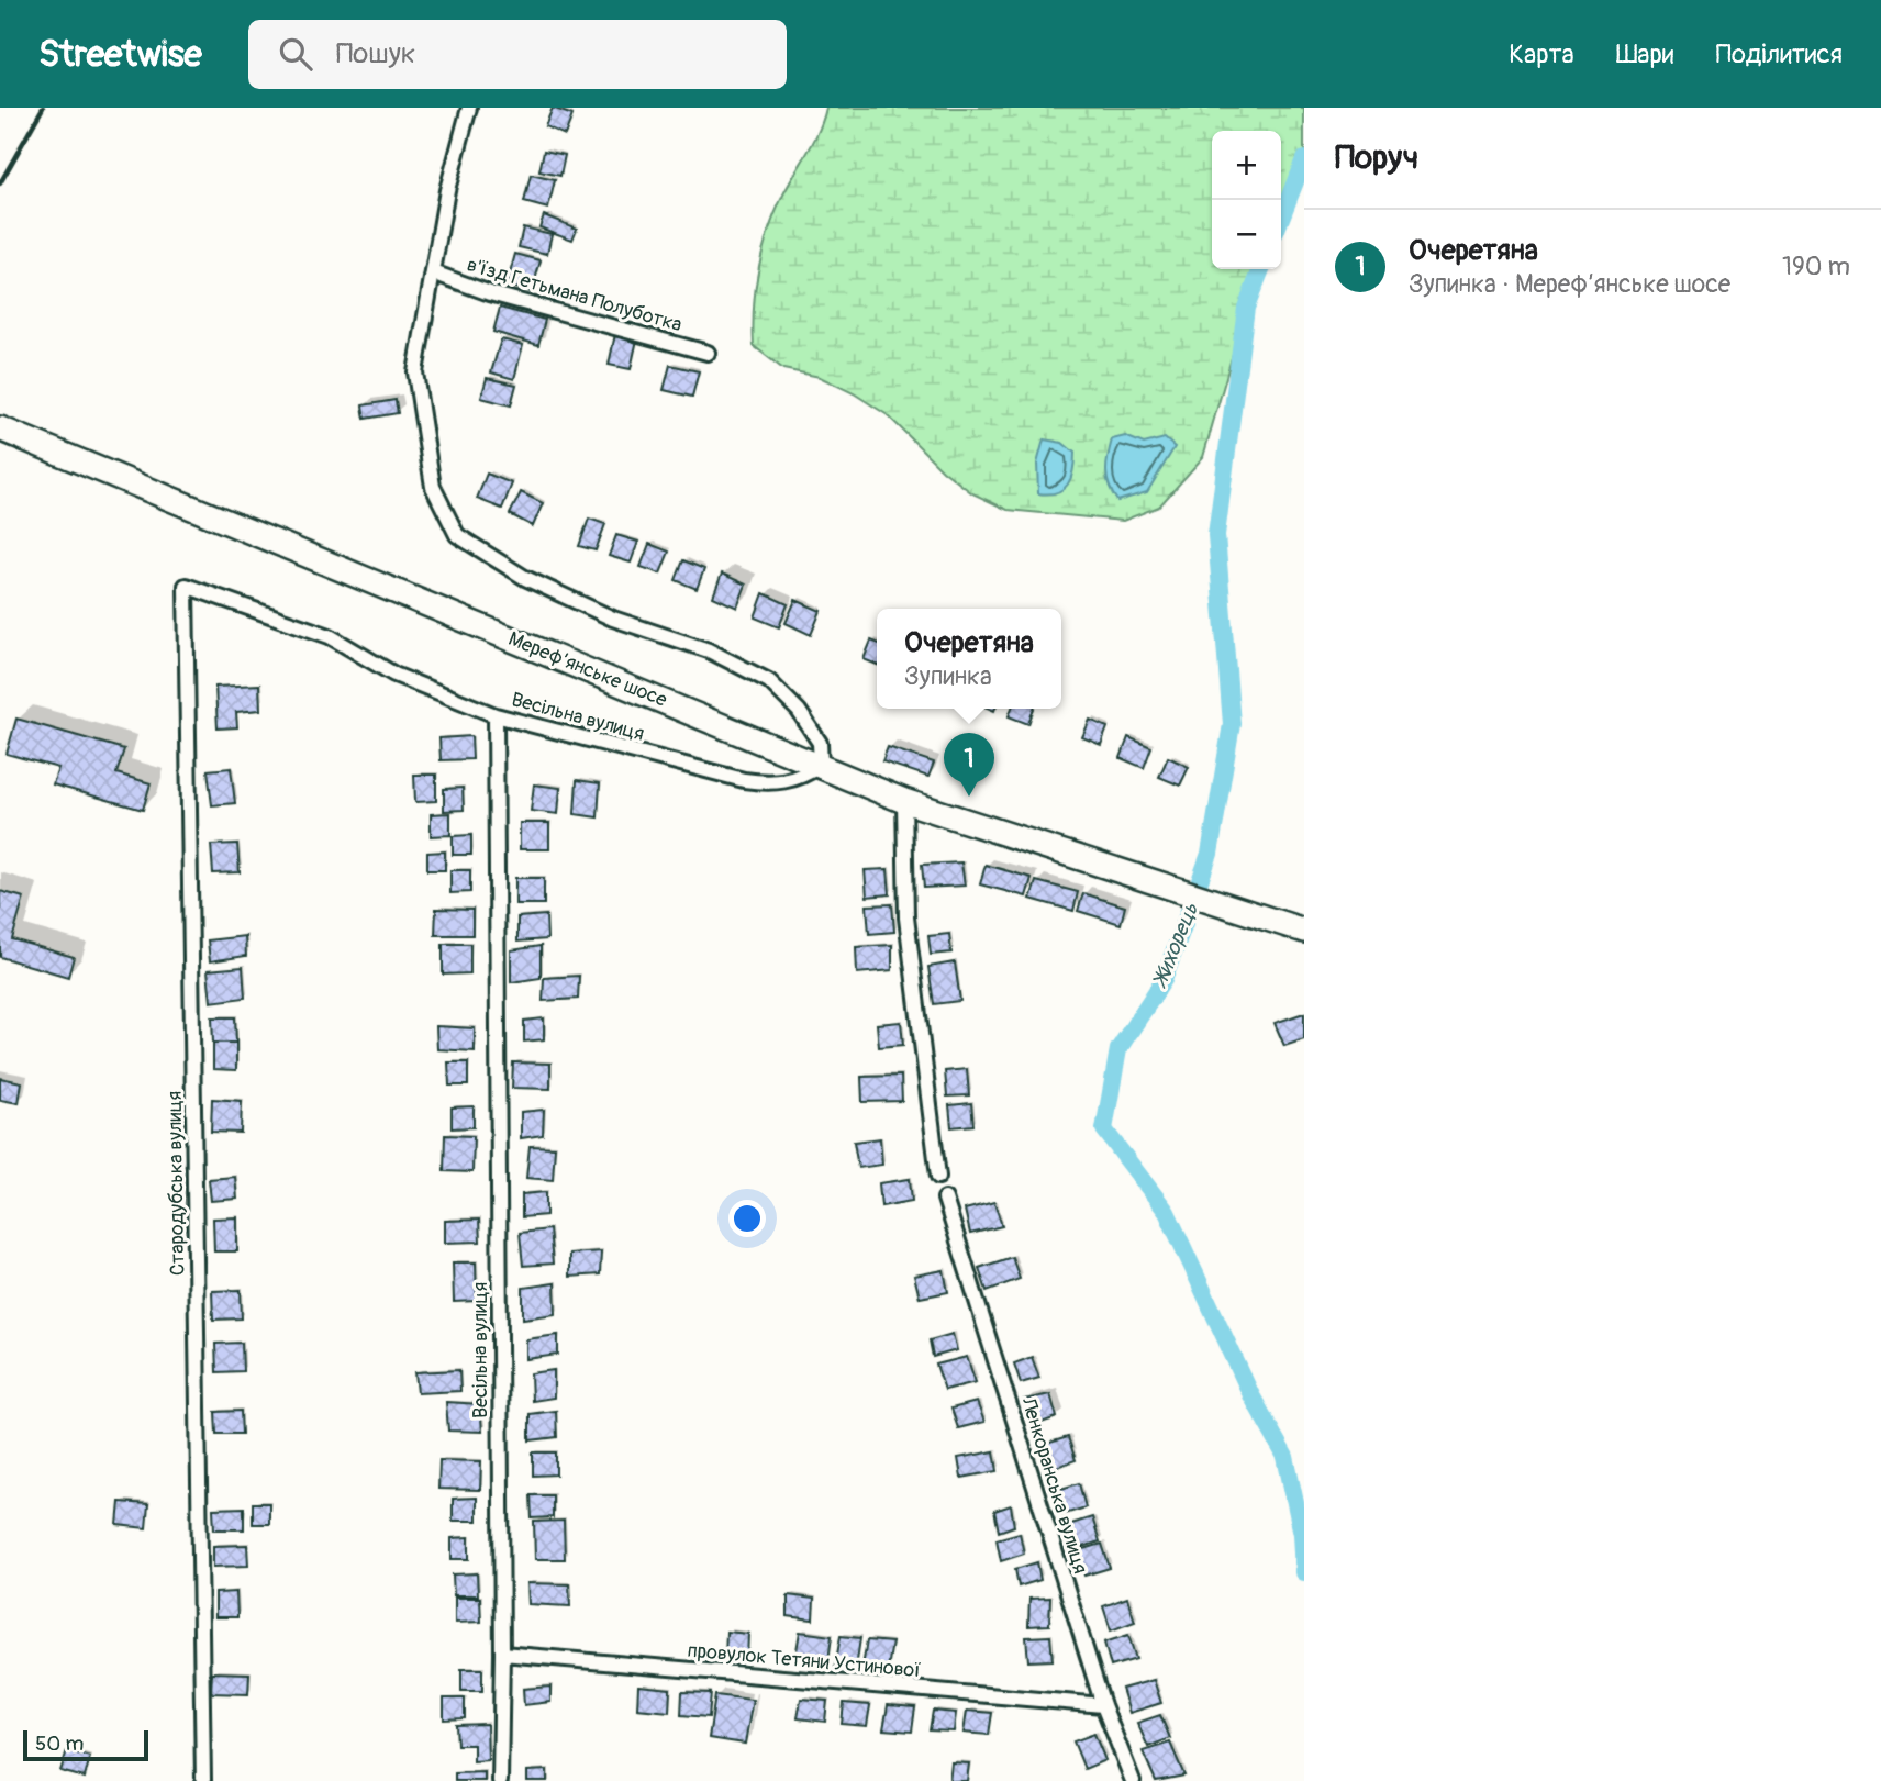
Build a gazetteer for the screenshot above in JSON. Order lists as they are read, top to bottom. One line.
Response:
{"streets":{"highway":["Мереф’янське шосе"],"street":["в'їзд Гетьмана Полуботка","Весільна вулиця","Стародубська вулиця","Ленкоранська вулиця","провулок Тетяни Устинової"]},"crossings":[["Мереф’янське шосе","Весільна вулиця"],["Весільна вулиця","Стародубська вулиця"],["Весільна вулиця","провулок Тетяни Устинової"],["Ленкоранська вулиця","провулок Тетяни Устинової"]],"water":["Жихорець"],"scale_bar":"50 m","page":{"header":"Streetwise","search":"Пошук","nav":["Карта","Шари","Поділитися"],"heading":"Поруч","map_buttons":["+","−"],"list":[{"mark":"1","name":"Очеретяна","note":"Зупинка · Мереф’янське шосе","value":"190 m"}],"popup":["Очеретяна","Зупинка"],"pins":"1","scale":"50 m"}}
